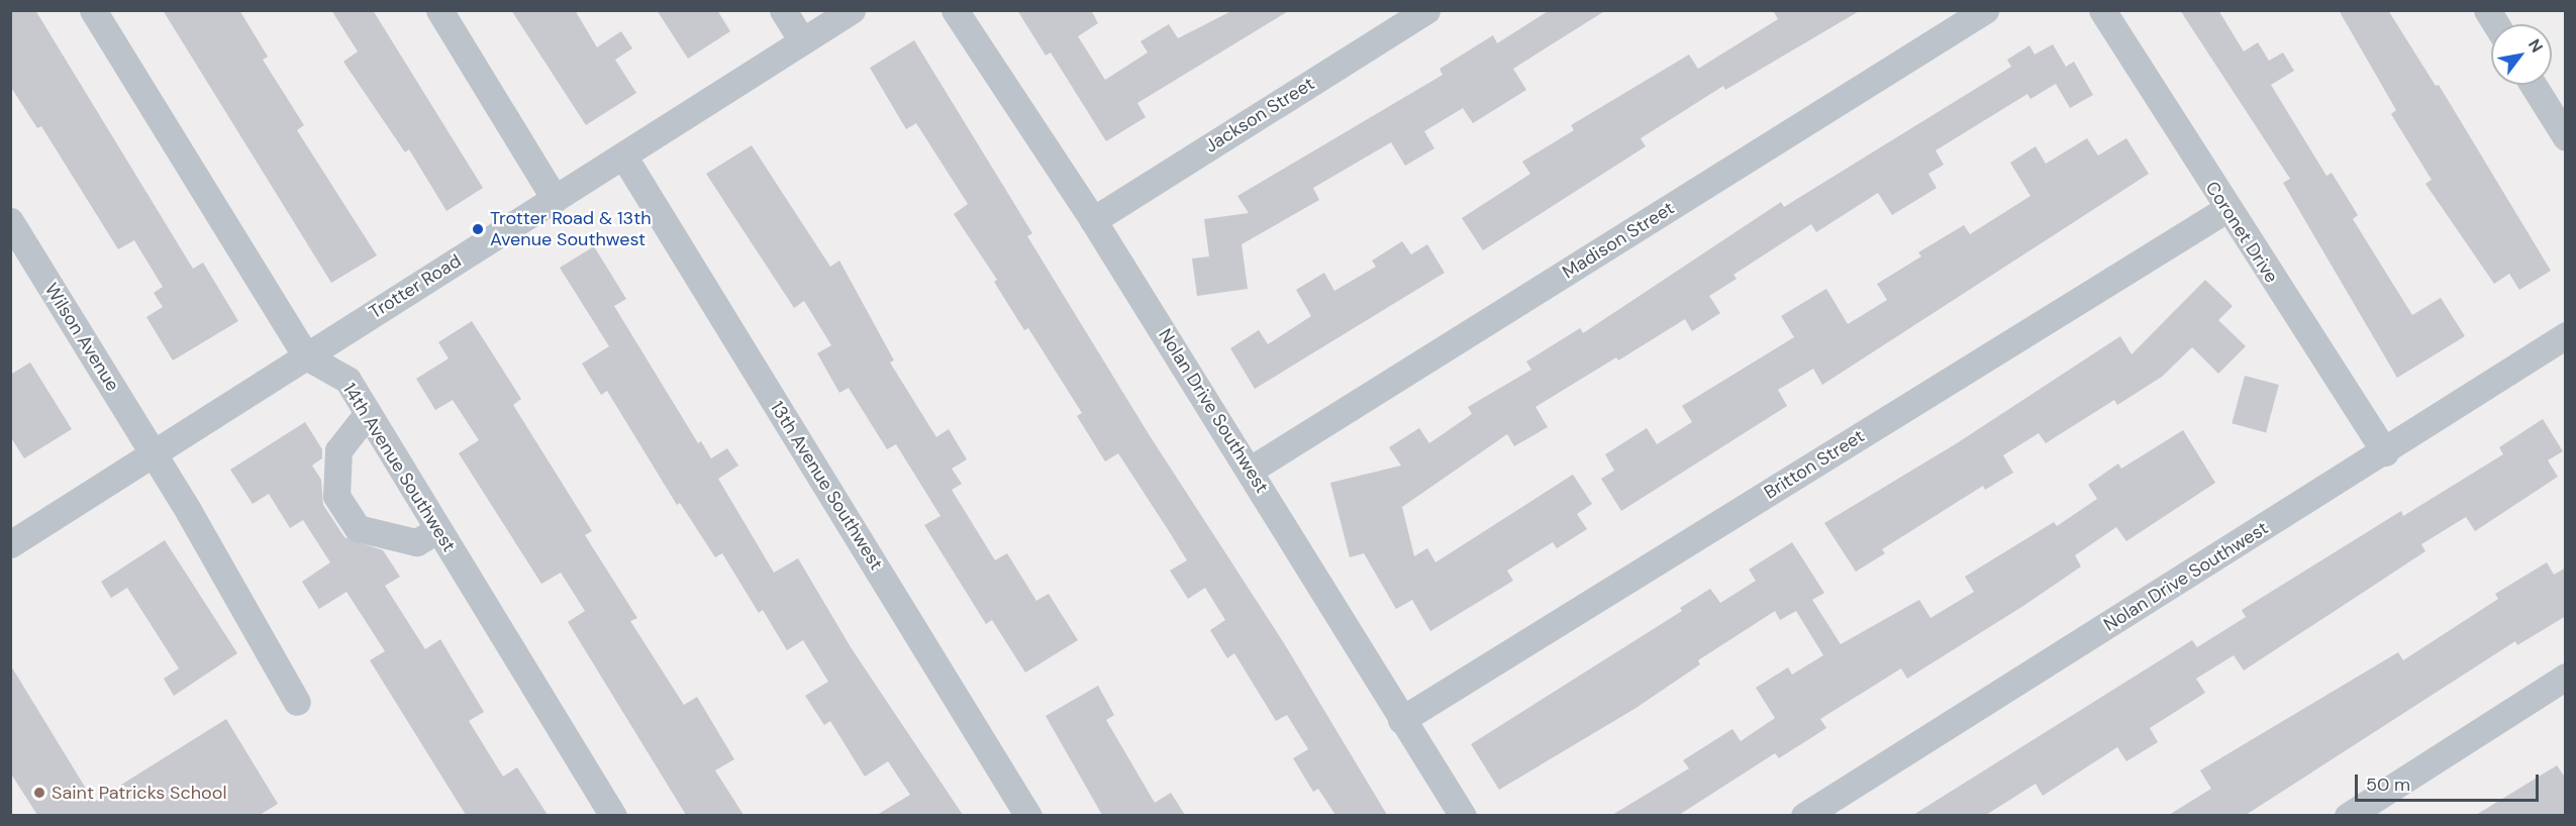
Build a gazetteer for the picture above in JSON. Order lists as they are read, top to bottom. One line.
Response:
{"streets":{"street":["Jackson Street","Coronet Drive","Madison Street","Trotter Road","Wilson Avenue","Nolan Drive Southwest","Britton Street","14th Avenue Southwest","13th Avenue Southwest"]},"crossings":[["Jackson Street","Nolan Drive Southwest"],["Coronet Drive","Nolan Drive Southwest"],["Coronet Drive","Britton Street"],["Madison Street","Nolan Drive Southwest"],["Trotter Road","Wilson Avenue"],["Trotter Road","14th Avenue Southwest"],["Trotter Road","13th Avenue Southwest"],["Nolan Drive Southwest","Britton Street"]],"places":["Trotter Road & 13th Avenue Southwest","Saint Patricks School"],"scale_bar":"50 m","north":"top right"}
